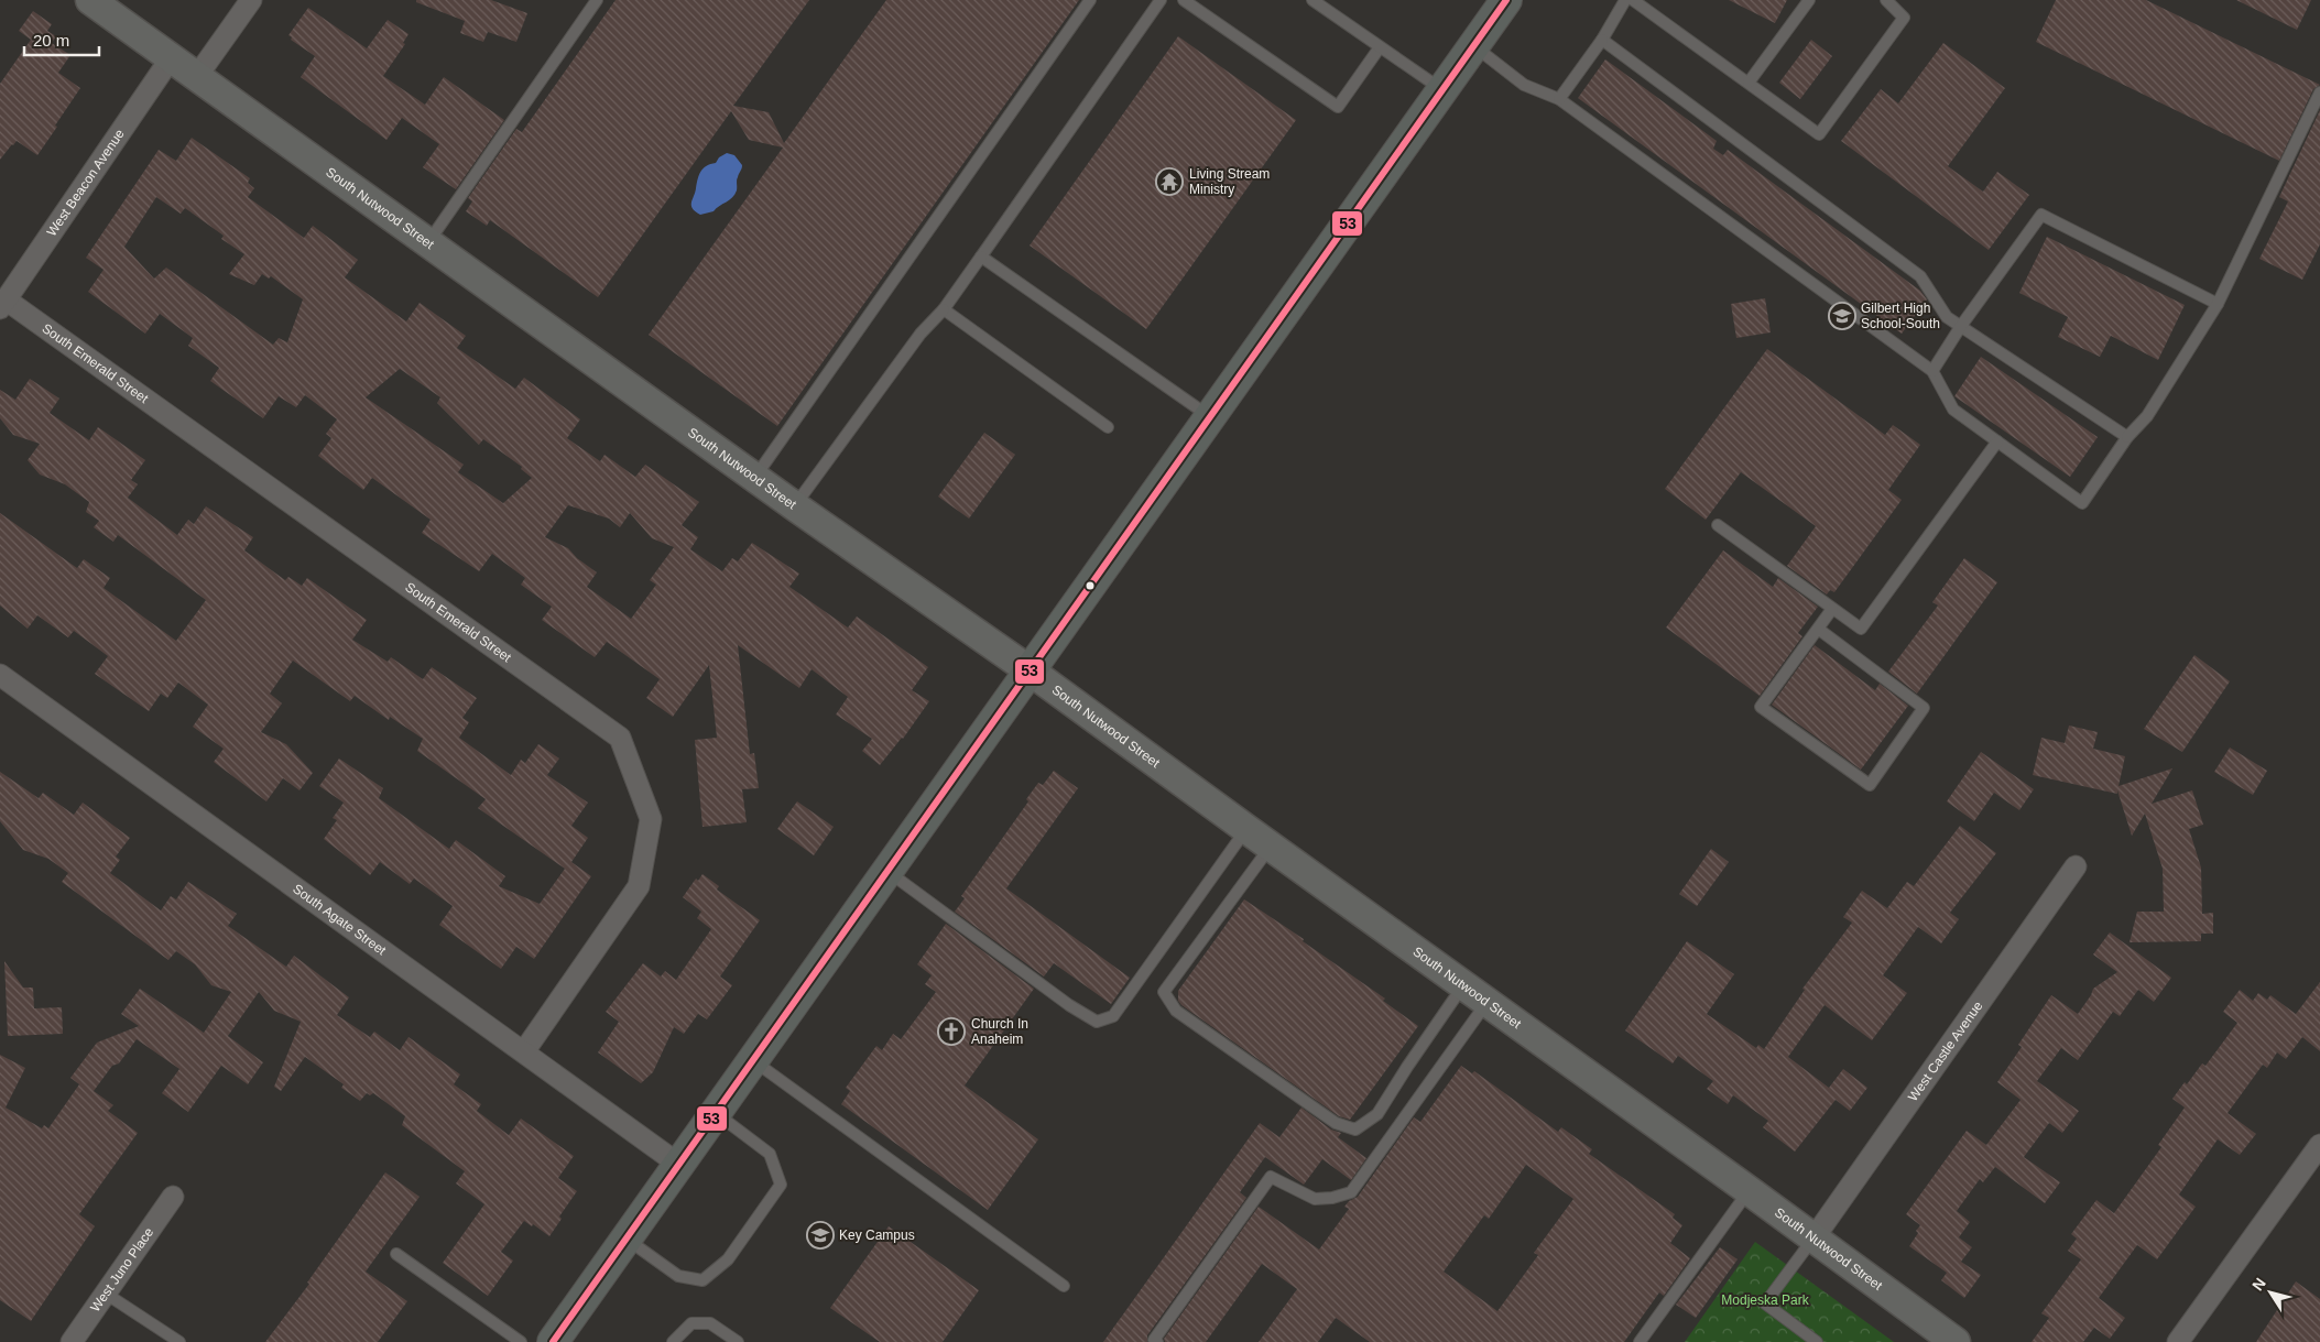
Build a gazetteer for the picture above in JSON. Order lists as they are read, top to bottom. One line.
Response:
{"streets":{"street":["West Beacon Avenue","South Nutwood Street","South Emerald Street","South Agate Street","West Castle Avenue","West Juno Place"]},"crossings":[["West Beacon Avenue","South Nutwood Street"],["West Beacon Avenue","South Emerald Street"],["South Nutwood Street","West Castle Avenue"],["South Emerald Street","South Agate Street"]],"parks":["Modjeska Park"],"places":{"temple":["Living Stream Ministry"],"school or university":["Gilbert High School-South","Key Campus"],"church":["Church In Anaheim"]},"lines":["transit line 53"],"scale_bar":"20 m","north":"top left"}
